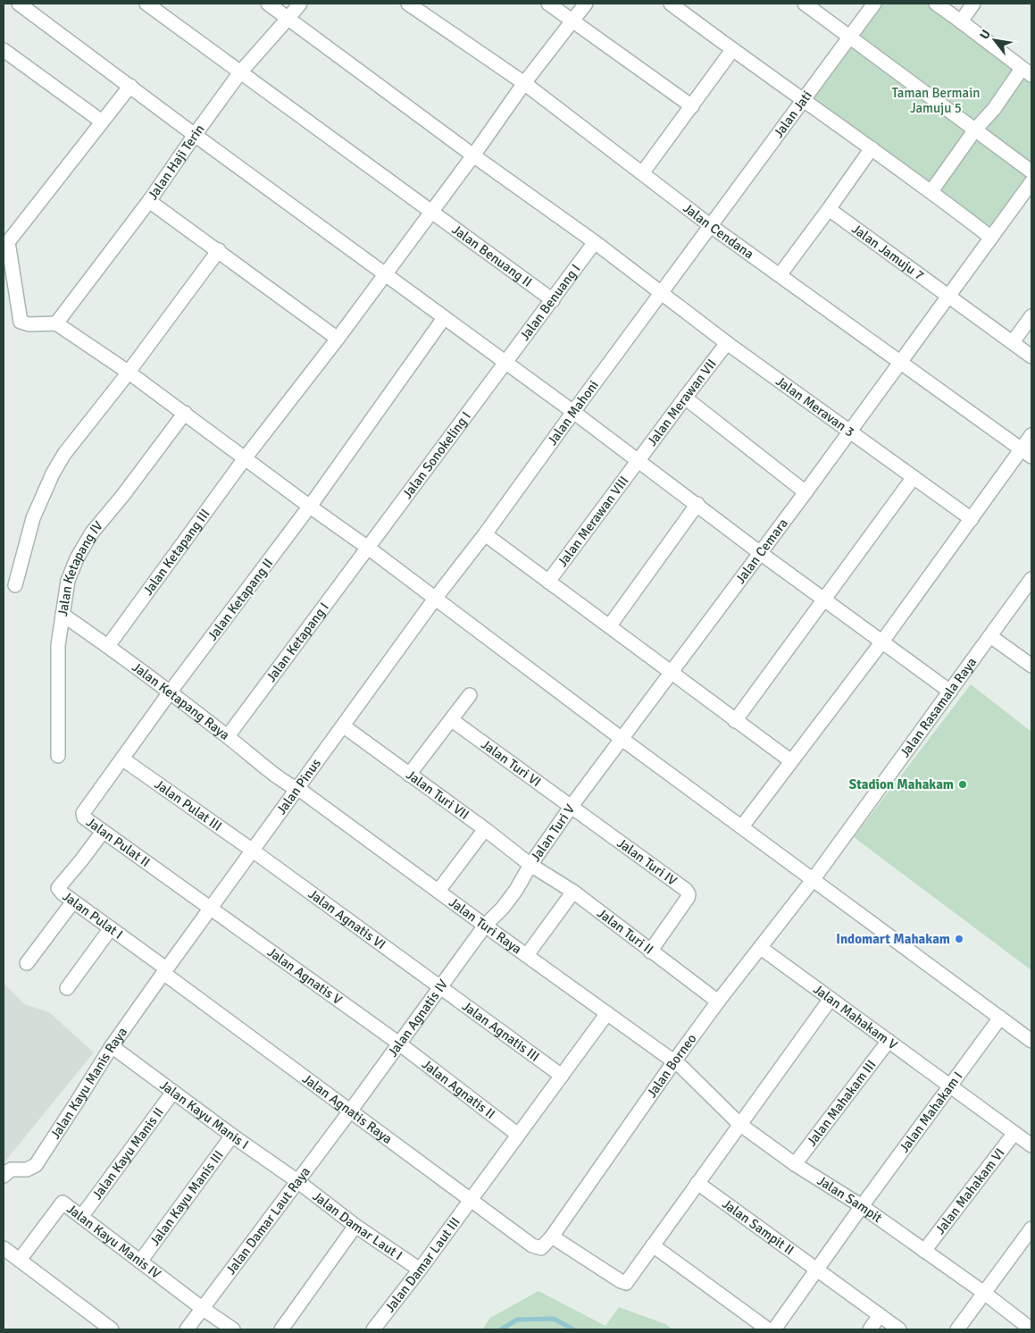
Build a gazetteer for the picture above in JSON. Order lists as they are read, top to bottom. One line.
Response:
{"streets":{"street":["Jalan Jati","Jalan Haji Terin","Jalan Cendana","Jalan Jamuju 7","Jalan Benuang II","Jalan Benuang I","Jalan Merawan VII","Jalan Meravan 3","Jalan Mahoni","Jalan Sonokeling I","Jalan Merawan VIII","Jalan Cemara","Jalan Ketapang III","Jalan Ketapang IV","Jalan Ketapang II","Jalan Ketapang I","Jalan Ketapang Raya","Jalan Rasamala Raya","Jalan Turi VI","Jalan Pinus","Jalan Turi VII","Jalan Pulat III","Jalan Turi V","Jalan Pulat II","Jalan Turi IV","Jalan Pulat I","Jalan Agnatis VI","Jalan Turi Raya","Jalan Turi II","Jalan Agnatis V","Jalan Mahakam V","Jalan Agnatis IV","Jalan Agnatis III","Jalan Borneo","Jalan Kayu Manis Raya","Jalan Agnatis II","Jalan Mahakam III","Jalan Agnatis Raya","Jalan Mahakam I","Jalan Kayu Manis I","Jalan Kayu Manis II","Jalan Mahakam VI","Jalan Kayu Manis III","Jalan Sampit","Jalan Damar Laut Raya","Jalan Damar Laut I","Jalan Sampit II","Jalan Kayu Manis IV","Jalan Damar Laut III"]},"crossings":[["Jalan Jati","Jalan Cendana"],["Jalan Jati","Jalan Mahoni"],["Jalan Haji Terin","Jalan Benuang II"],["Jalan Haji Terin","Jalan Meravan 3"],["Jalan Cendana","Jalan Mahoni"],["Jalan Cendana","Jalan Cemara"],["Jalan Cendana","Jalan Ketapang III"],["Jalan Jamuju 7","Jalan Cemara"],["Jalan Benuang II","Jalan Benuang I"],["Jalan Benuang II","Jalan Ketapang III"],["Jalan Benuang I","Jalan Meravan 3"],["Jalan Benuang I","Jalan Sonokeling I"],["Jalan Merawan VII","Jalan Meravan 3"],["Jalan Merawan VII","Jalan Merawan VIII"],["Jalan Meravan 3","Jalan Mahoni"],["Jalan Meravan 3","Jalan Cemara"],["Jalan Meravan 3","Jalan Ketapang III"],["Jalan Mahoni","Jalan Pinus"],["Jalan Sonokeling I","Jalan Ketapang I"],["Jalan Cemara","Jalan Turi V"],["Jalan Ketapang III","Jalan Ketapang Raya"],["Jalan Ketapang IV","Jalan Ketapang Raya"],["Jalan Ketapang II","Jalan Ketapang Raya"],["Jalan Ketapang II","Jalan Pulat II"],["Jalan Ketapang I","Jalan Ketapang Raya"],["Jalan Ketapang Raya","Jalan Pinus"],["Jalan Ketapang Raya","Jalan Pulat II"],["Jalan Ketapang Raya","Jalan Turi Raya"],["Jalan Rasamala Raya","Jalan Borneo"],["Jalan Turi VI","Jalan Turi V"],["Jalan Turi VI","Jalan Turi IV"],["Jalan Pinus","Jalan Turi VII"],["Jalan Pinus","Jalan Pulat III"],["Jalan Pinus","Jalan Pulat II"],["Jalan Pinus","Jalan Pulat I"],["Jalan Pinus","Jalan Agnatis VI"],["Jalan Pinus","Jalan Turi Raya"],["Jalan Pinus","Jalan Agnatis V"],["Jalan Pinus","Jalan Kayu Manis Raya"],["Jalan Pinus","Jalan Agnatis Raya"],["Jalan Turi VII","Jalan Turi V"],["Jalan Turi VII","Jalan Turi II"],["Jalan Pulat III","Jalan Pulat II"],["Jalan Pulat III","Jalan Agnatis VI"],["Jalan Turi V","Jalan Turi IV"],["Jalan Turi V","Jalan Turi Raya"],["Jalan Turi V","Jalan Turi II"],["Jalan Turi V","Jalan Agnatis IV"],["Jalan Pulat II","Jalan Pulat I"],["Jalan Pulat II","Jalan Agnatis V"],["Jalan Turi IV","Jalan Turi II"],["Jalan Pulat I","Jalan Kayu Manis Raya"],["Jalan Pulat I","Jalan Agnatis Raya"],["Jalan Agnatis VI","Jalan Agnatis IV"],["Jalan Agnatis VI","Jalan Agnatis III"],["Jalan Turi Raya","Jalan Agnatis IV"],["Jalan Turi Raya","Jalan Borneo"],["Jalan Turi Raya","Jalan Sampit"],["Jalan Turi II","Jalan Borneo"],["Jalan Agnatis V","Jalan Agnatis IV"],["Jalan Agnatis V","Jalan Agnatis II"],["Jalan Mahakam V","Jalan Borneo"],["Jalan Mahakam V","Jalan Mahakam III"],["Jalan Mahakam V","Jalan Mahakam I"],["Jalan Mahakam V","Jalan Mahakam VI"],["Jalan Agnatis IV","Jalan Agnatis III"],["Jalan Agnatis IV","Jalan Agnatis II"],["Jalan Agnatis IV","Jalan Agnatis Raya"],["Jalan Agnatis IV","Jalan Damar Laut Raya"],["Jalan Borneo","Jalan Agnatis Raya"],["Jalan Borneo","Jalan Sampit"],["Jalan Kayu Manis Raya","Jalan Agnatis Raya"],["Jalan Kayu Manis Raya","Jalan Kayu Manis I"],["Jalan Mahakam III","Jalan Sampit"],["Jalan Agnatis Raya","Jalan Damar Laut Raya"],["Jalan Agnatis Raya","Jalan Damar Laut III"],["Jalan Mahakam I","Jalan Sampit"],["Jalan Mahakam I","Jalan Sampit II"],["Jalan Kayu Manis I","Jalan Kayu Manis II"],["Jalan Kayu Manis I","Jalan Kayu Manis III"],["Jalan Kayu Manis I","Jalan Damar Laut Raya"],["Jalan Kayu Manis I","Jalan Damar Laut I"],["Jalan Kayu Manis II","Jalan Kayu Manis IV"],["Jalan Mahakam VI","Jalan Sampit"],["Jalan Kayu Manis III","Jalan Kayu Manis IV"],["Jalan Damar Laut Raya","Jalan Damar Laut I"],["Jalan Damar Laut Raya","Jalan Kayu Manis IV"],["Jalan Damar Laut I","Jalan Damar Laut III"]],"parks":["Taman Bermain Jamuju 5"],"places":["Stadion Mahakam","Indomart Mahakam"],"north":"top left"}
